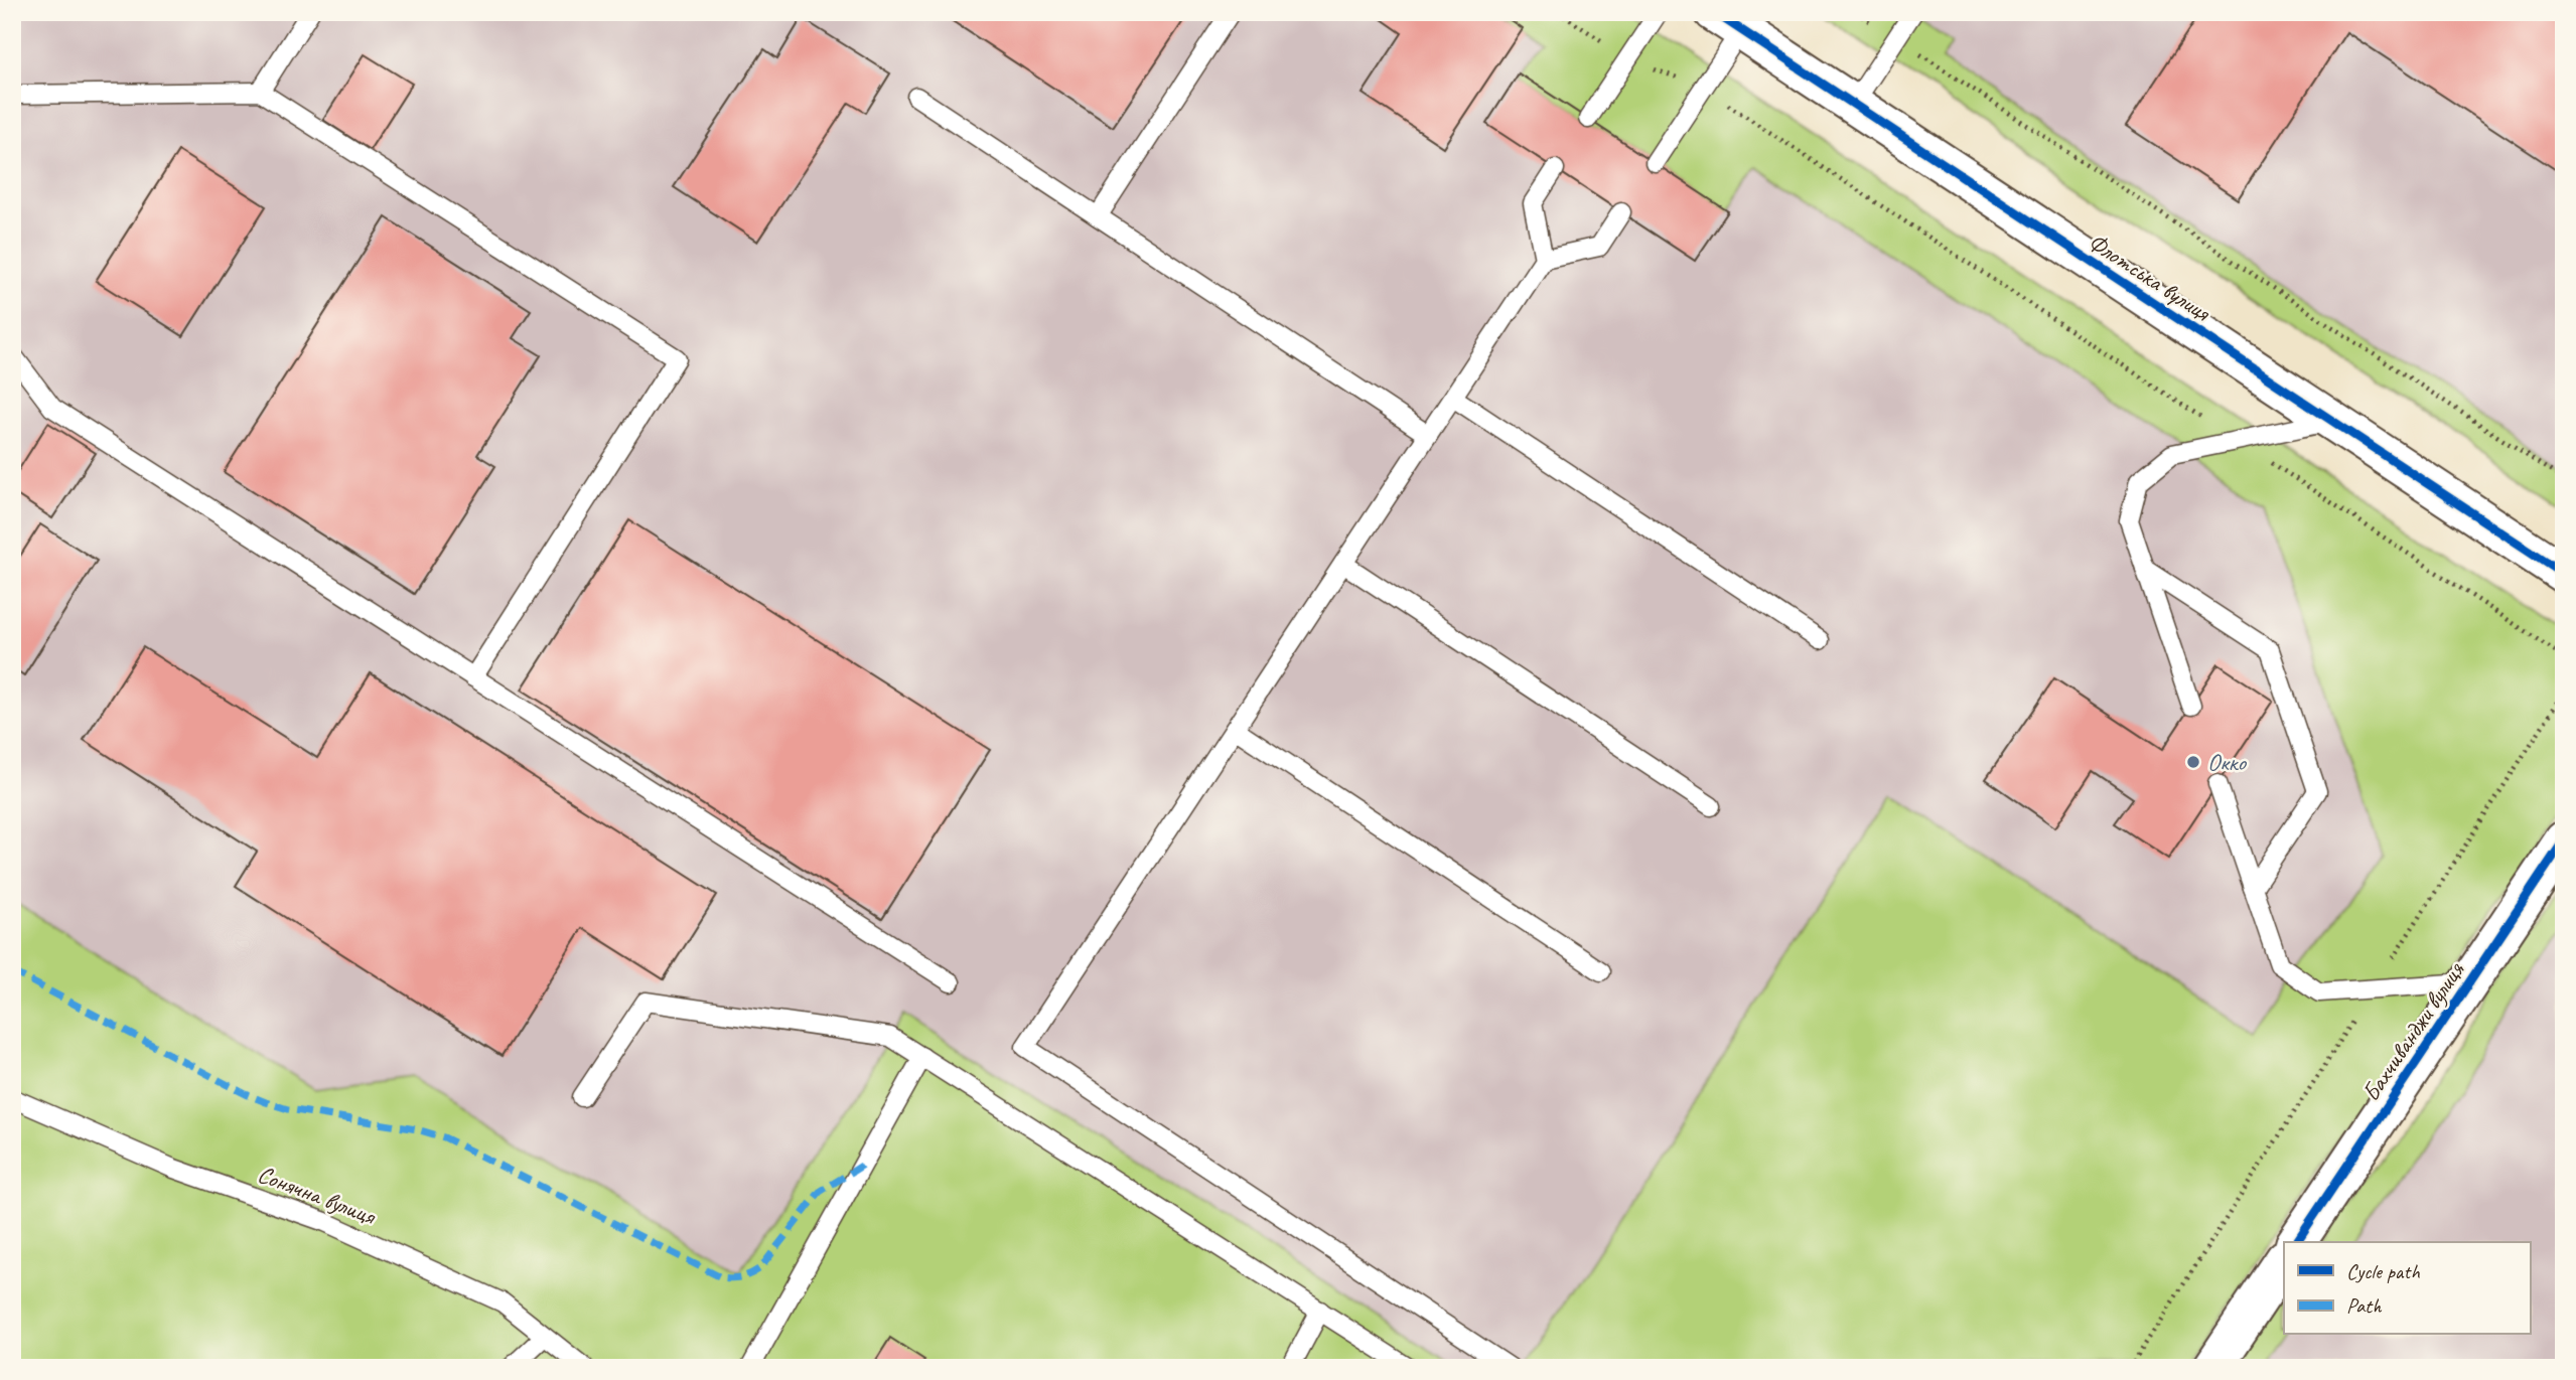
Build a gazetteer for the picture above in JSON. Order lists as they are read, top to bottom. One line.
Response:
{"streets":{"street":["Флотська вулиця","Бахчиванджи вулиця"],"lane":["Сонячна вулиця"]},"places":["Окко"],"legend":["Cycle path","Path"]}
